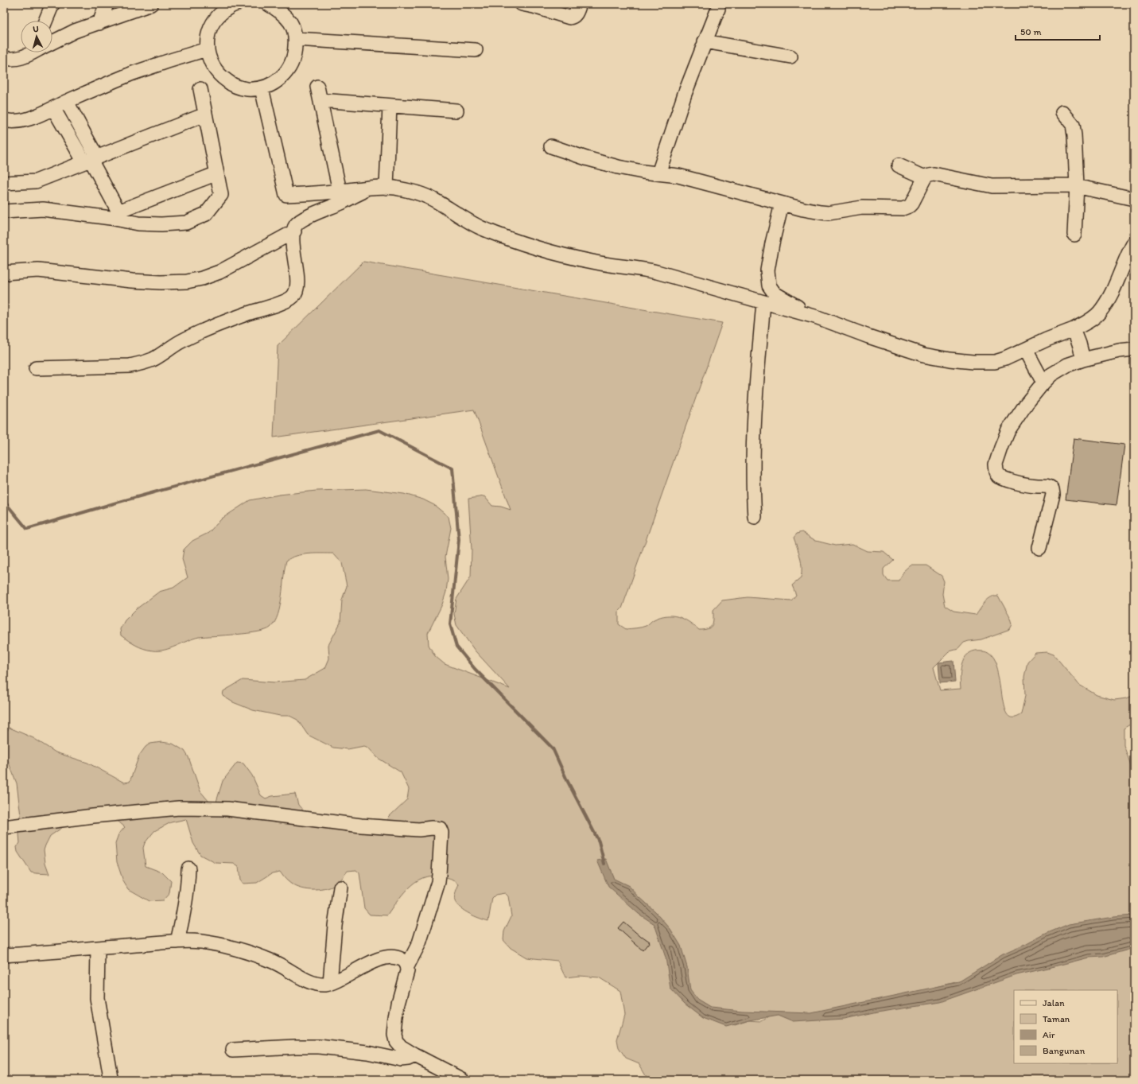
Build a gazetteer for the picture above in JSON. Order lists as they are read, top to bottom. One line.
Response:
{"legend":["Jalan","Taman","Air","Bangunan"],"scale_bar":"50 m","north":"top"}
